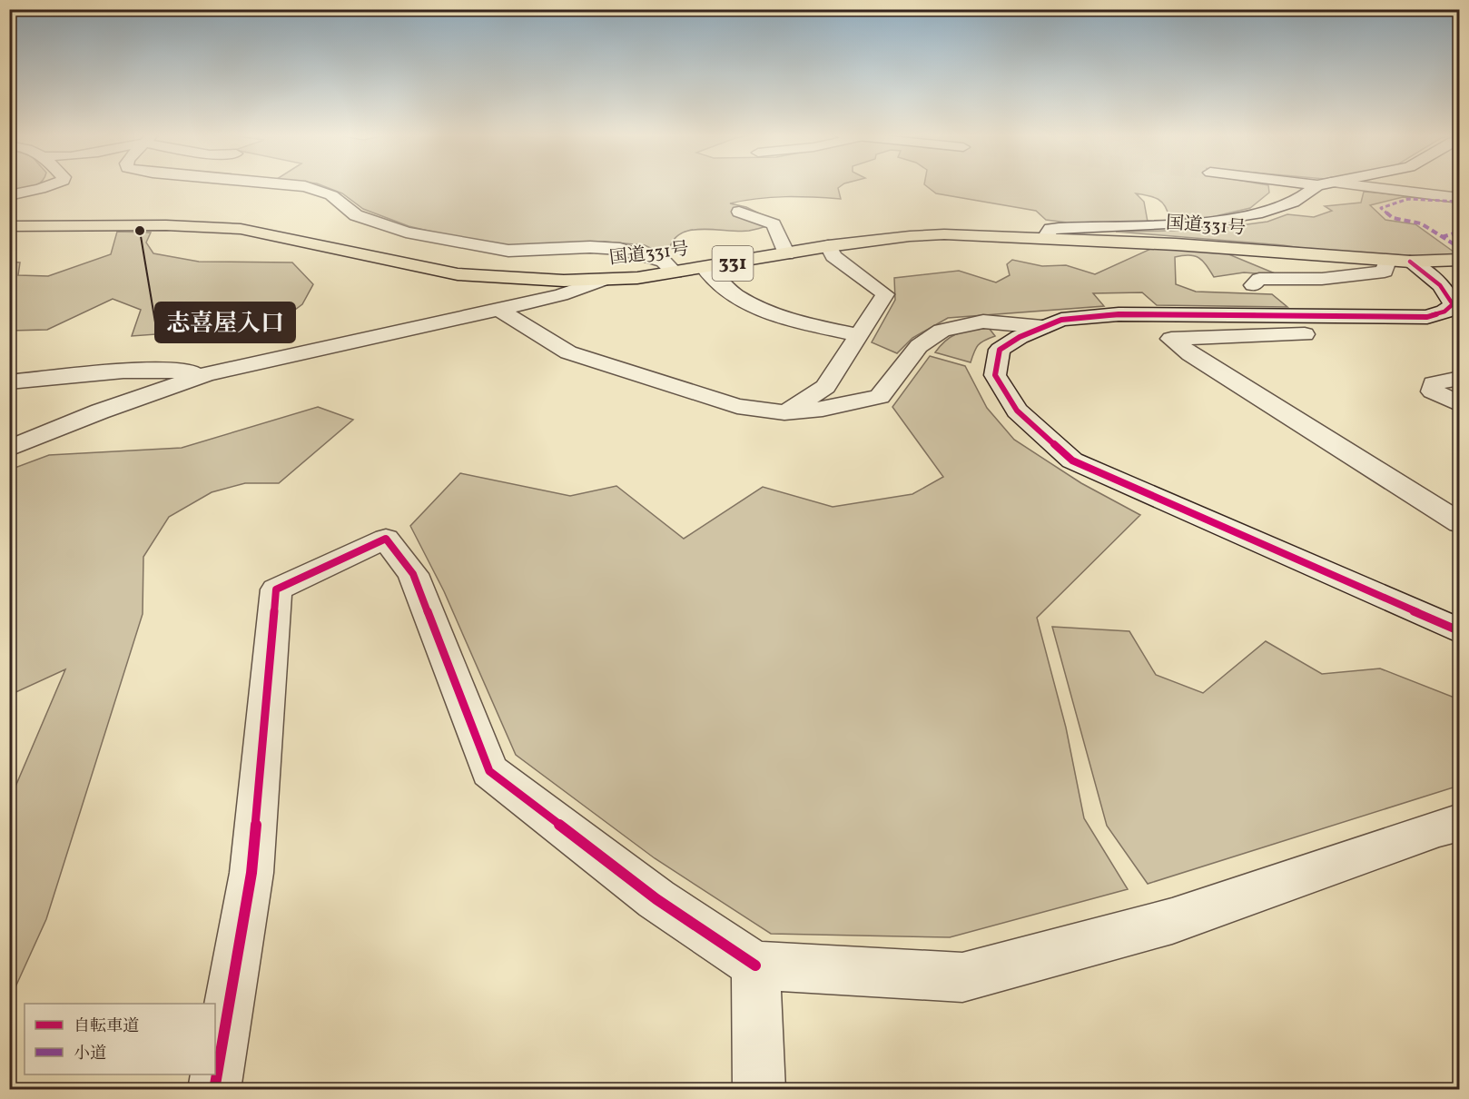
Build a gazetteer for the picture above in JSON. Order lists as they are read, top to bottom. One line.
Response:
{"streets":{"highway":["国道331号","331"]},"places":["志喜屋入口"],"legend":["自転車道","小道"]}
